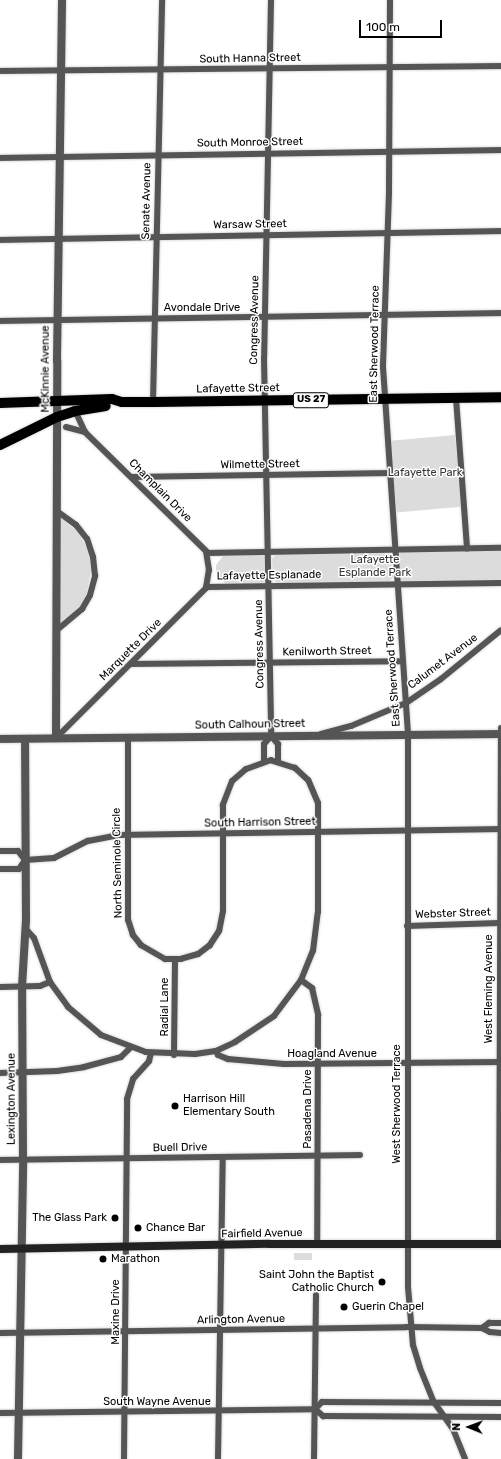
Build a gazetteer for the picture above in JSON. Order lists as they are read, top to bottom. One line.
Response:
{"streets":{"highway":["Lafayette Street","US 27"],"main road":["Fairfield Avenue"],"street":["South Hanna Street","South Monroe Street","Senate Avenue","Warsaw Street","Avondale Drive","Congress Avenue","East Sherwood Terrace","McKinnie Avenue","Wilmette Street","Champlain Drive","Lafayette Esplanade","Marquette Drive","Kenilworth Street","Calumet Avenue","South Calhoun Street","South Harrison Street","North Seminole Circle","Webster Street","West Fleming Avenue","Radial Lane","Hoagland Avenue","Lexington Avenue","West Sherwood Terrace","Pasadena Drive","Buell Drive","Maxine Drive","Arlington Avenue","South Wayne Avenue"]},"crossings":[["South Hanna Street","Senate Avenue"],["South Hanna Street","Congress Avenue"],["South Hanna Street","East Sherwood Terrace"],["South Hanna Street","McKinnie Avenue"],["South Monroe Street","Senate Avenue"],["South Monroe Street","Congress Avenue"],["South Monroe Street","East Sherwood Terrace"],["South Monroe Street","McKinnie Avenue"],["Senate Avenue","Warsaw Street"],["Senate Avenue","Avondale Drive"],["Senate Avenue","Lafayette Street"],["Warsaw Street","Congress Avenue"],["Warsaw Street","East Sherwood Terrace"],["Warsaw Street","McKinnie Avenue"],["Avondale Drive","Congress Avenue"],["Avondale Drive","East Sherwood Terrace"],["Avondale Drive","McKinnie Avenue"],["Congress Avenue","Lafayette Street"],["Congress Avenue","Wilmette Street"],["Congress Avenue","Lafayette Esplanade"],["Congress Avenue","Kenilworth Street"],["Congress Avenue","South Calhoun Street"],["East Sherwood Terrace","Lafayette Street"],["East Sherwood Terrace","Wilmette Street"],["East Sherwood Terrace","Lafayette Esplanade"],["East Sherwood Terrace","Kenilworth Street"],["East Sherwood Terrace","Calumet Avenue"],["East Sherwood Terrace","South Calhoun Street"],["East Sherwood Terrace","West Sherwood Terrace"],["McKinnie Avenue","Lafayette Street"],["McKinnie Avenue","US 27"],["McKinnie Avenue","Marquette Drive"],["McKinnie Avenue","South Calhoun Street"],["Lafayette Street","US 27"],["US 27","Champlain Drive"],["Wilmette Street","Champlain Drive"],["Lafayette Esplanade","Marquette Drive"],["Marquette Drive","Kenilworth Street"],["Marquette Drive","South Calhoun Street"],["Calumet Avenue","South Calhoun Street"],["South Calhoun Street","North Seminole Circle"],["South Calhoun Street","West Fleming Avenue"],["South Calhoun Street","Lexington Avenue"],["South Calhoun Street","West Sherwood Terrace"],["South Harrison Street","North Seminole Circle"],["South Harrison Street","West Fleming Avenue"],["South Harrison Street","Lexington Avenue"],["South Harrison Street","West Sherwood Terrace"],["North Seminole Circle","Radial Lane"],["Webster Street","West Fleming Avenue"],["Webster Street","West Sherwood Terrace"],["West Fleming Avenue","Hoagland Avenue"],["West Fleming Avenue","Fairfield Avenue"],["Hoagland Avenue","West Sherwood Terrace"],["Hoagland Avenue","Pasadena Drive"],["Lexington Avenue","Buell Drive"],["Lexington Avenue","Fairfield Avenue"],["Lexington Avenue","Arlington Avenue"],["Lexington Avenue","South Wayne Avenue"],["West Sherwood Terrace","Fairfield Avenue"],["West Sherwood Terrace","Arlington Avenue"],["West Sherwood Terrace","South Wayne Avenue"],["Pasadena Drive","Buell Drive"],["Pasadena Drive","Fairfield Avenue"],["Buell Drive","Maxine Drive"],["Fairfield Avenue","Maxine Drive"],["Maxine Drive","Arlington Avenue"],["Maxine Drive","South Wayne Avenue"]],"parks":["Lafayette Park","Lafayette Esplande Park"],"places":["Harrison Hill Elementary South","The Glass Park","Chance Bar","Marathon","Saint John the Baptist Catholic Church","Guerin Chapel"],"scale_bar":"100 m","north":"left"}
